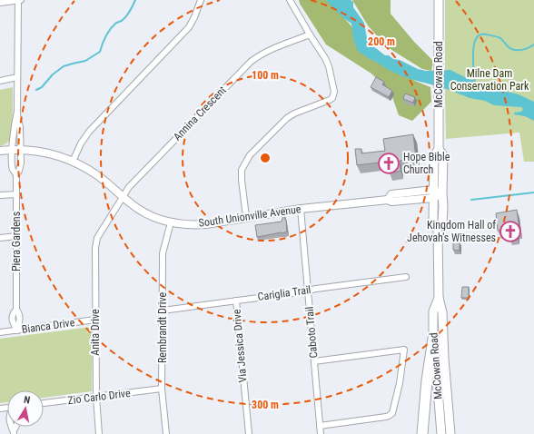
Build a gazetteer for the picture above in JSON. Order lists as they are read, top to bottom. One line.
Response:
{"streets":{"main road":["McCowan Road"],"street":["Annina Crescent","South Unionville Avenue","Piera Gardens","Cariglia Trail","Bianca Drive","Rembrandt Drive","Anita Drive","Caboto Trail","Via Jessica Drive","Zio Carlo Drive"]},"crossings":[["McCowan Road","South Unionville Avenue"],["Annina Crescent","South Unionville Avenue"],["Annina Crescent","Anita Drive"],["South Unionville Avenue","Piera Gardens"],["South Unionville Avenue","Rembrandt Drive"],["South Unionville Avenue","Caboto Trail"],["Piera Gardens","Bianca Drive"],["Cariglia Trail","Rembrandt Drive"],["Cariglia Trail","Caboto Trail"],["Cariglia Trail","Via Jessica Drive"],["Bianca Drive","Anita Drive"],["Rembrandt Drive","Zio Carlo Drive"],["Anita Drive","Zio Carlo Drive"]],"parks":["Milne Dam Conservation Park"],"places":{"church":["Hope Bible Church","Kingdom Hall of Jehovah's Witnesses"]},"north":"top","rings":["200 m","100 m","300 m"]}
